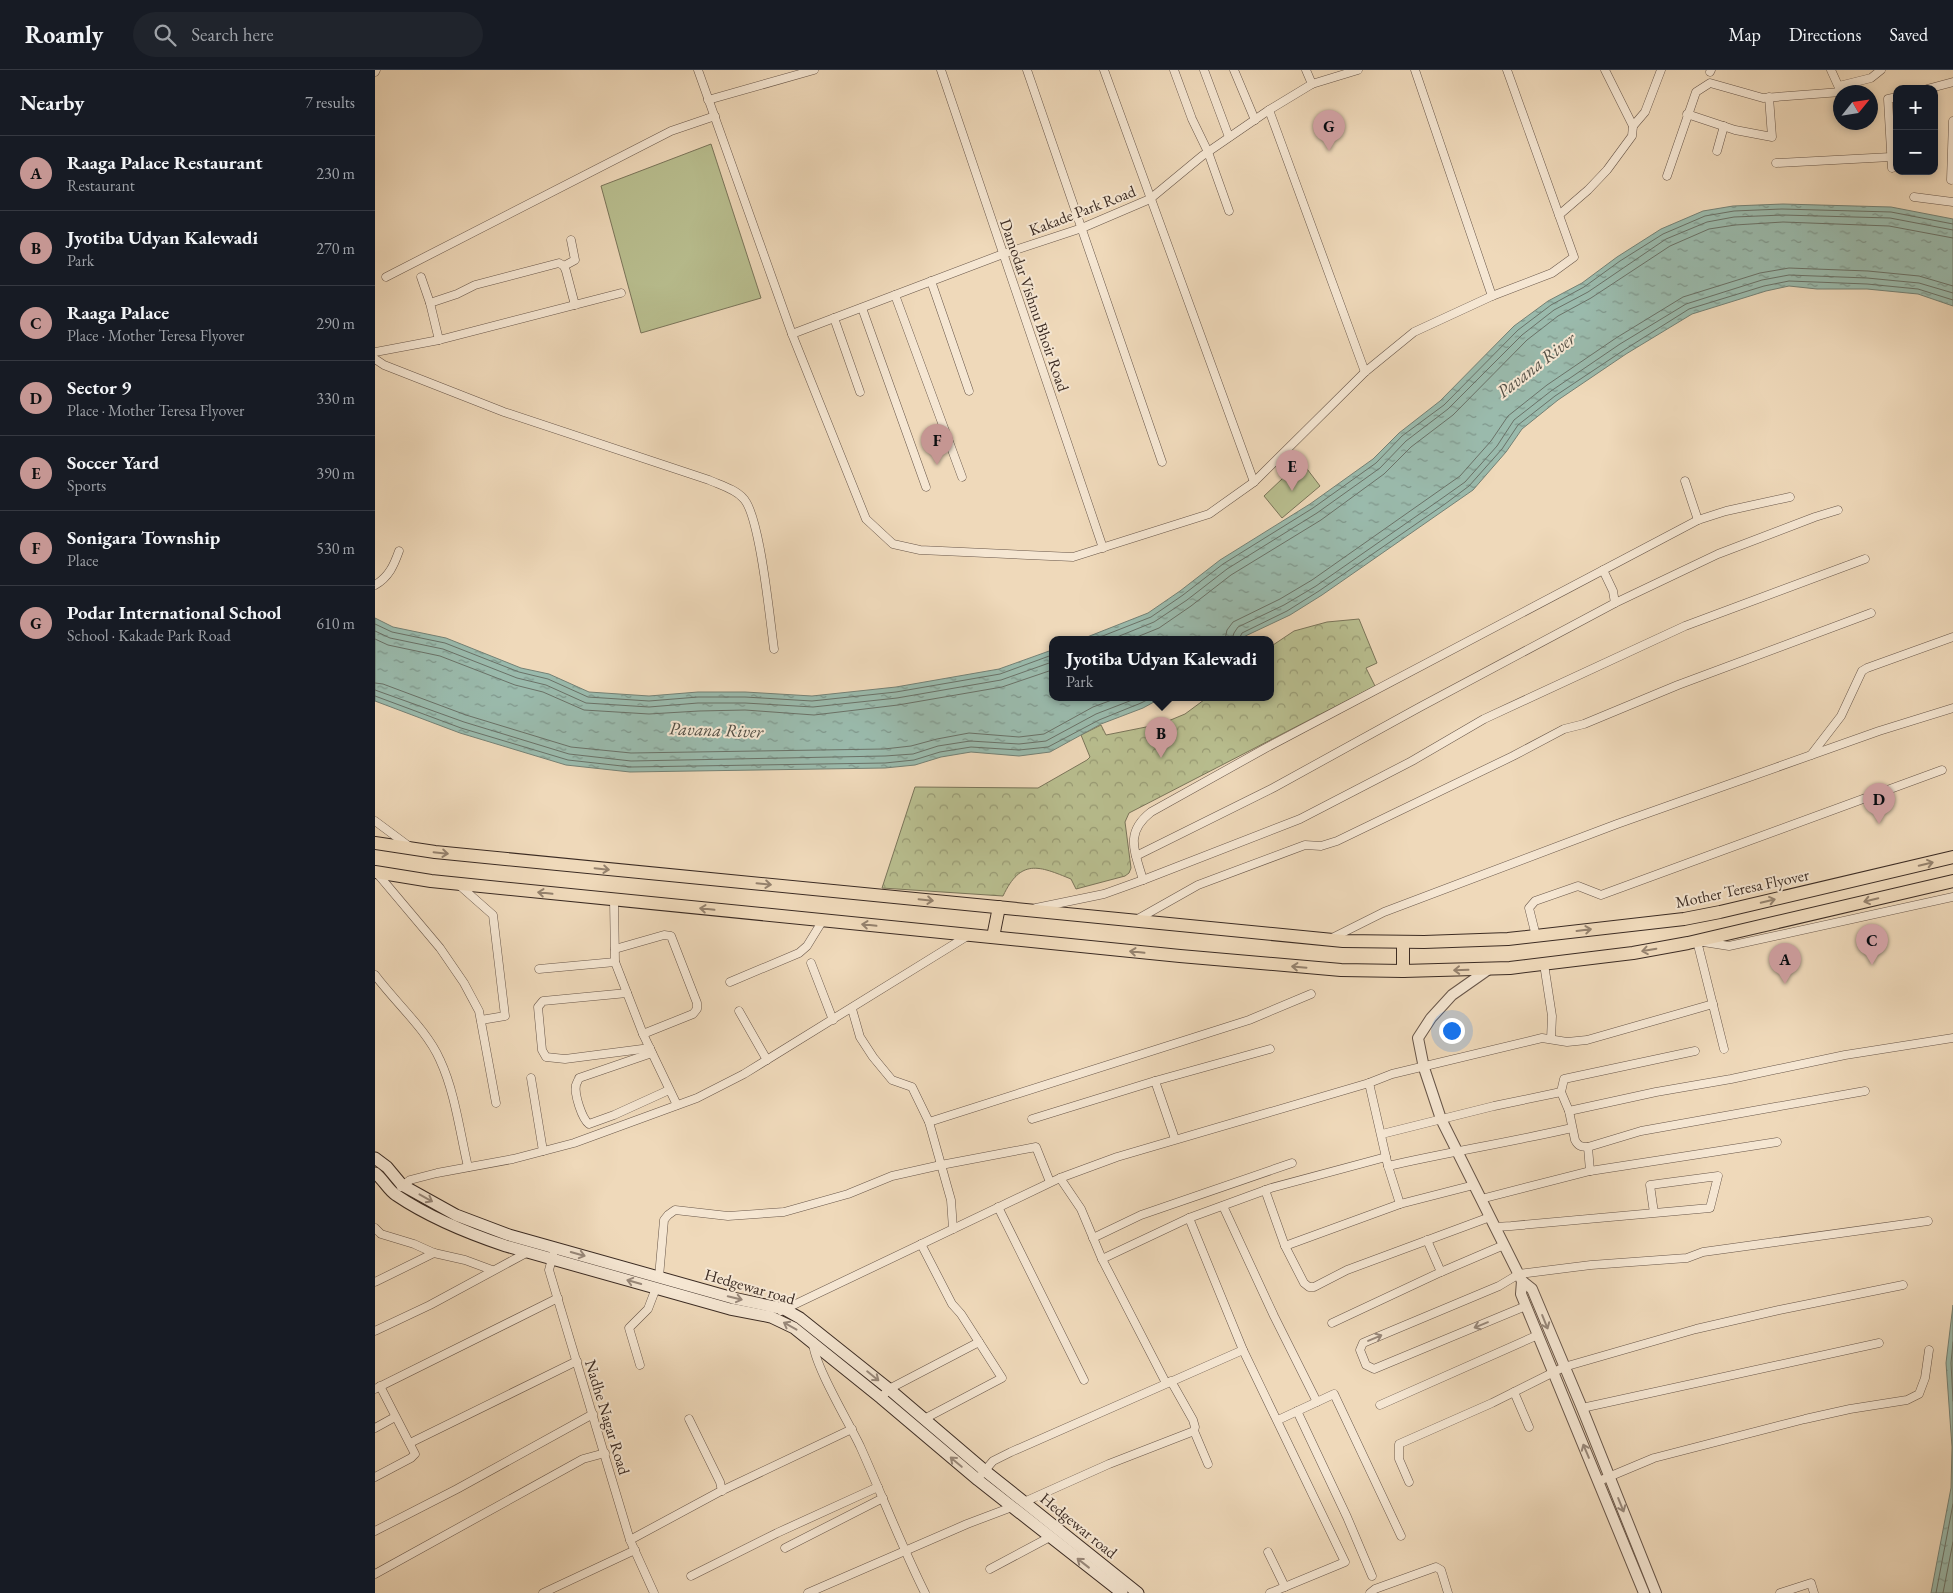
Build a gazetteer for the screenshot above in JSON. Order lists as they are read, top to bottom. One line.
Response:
{"streets":{"main road":["Mother Teresa Flyover","Hedgewar road"],"street":["Kakade Park Road","Damodar Vishnu Bhoir Road","Nadhe Nagar Road"]},"crossings":[["Kakade Park Road","Damodar Vishnu Bhoir Road"],["Hedgewar road","Nadhe Nagar Road"]],"water":["Pavana River"],"north":"top right","page":{"header":"Roamly","search":"Search here","nav":["Map","Directions","Saved"],"heading":["Nearby","7 results"],"map_buttons":["+","−"],"pins":["G","F","E","B","D","C","A"],"list":[{"mark":"A","name":"Raaga Palace Restaurant","note":"Restaurant","value":"230 m"},{"mark":"B","name":"Jyotiba Udyan Kalewadi","note":"Park","value":"270 m"},{"mark":"C","name":"Raaga Palace","note":"Place · Mother Teresa Flyover","value":"290 m"},{"mark":"D","name":"Sector 9","note":"Place · Mother Teresa Flyover","value":"330 m"},{"mark":"E","name":"Soccer Yard","note":"Sports","value":"390 m"},{"mark":"F","name":"Sonigara Township","note":"Place","value":"530 m"},{"mark":"G","name":"Podar International School","note":"School · Kakade Park Road","value":"610 m"}],"popup":["Jyotiba Udyan Kalewadi","Park"]}}
